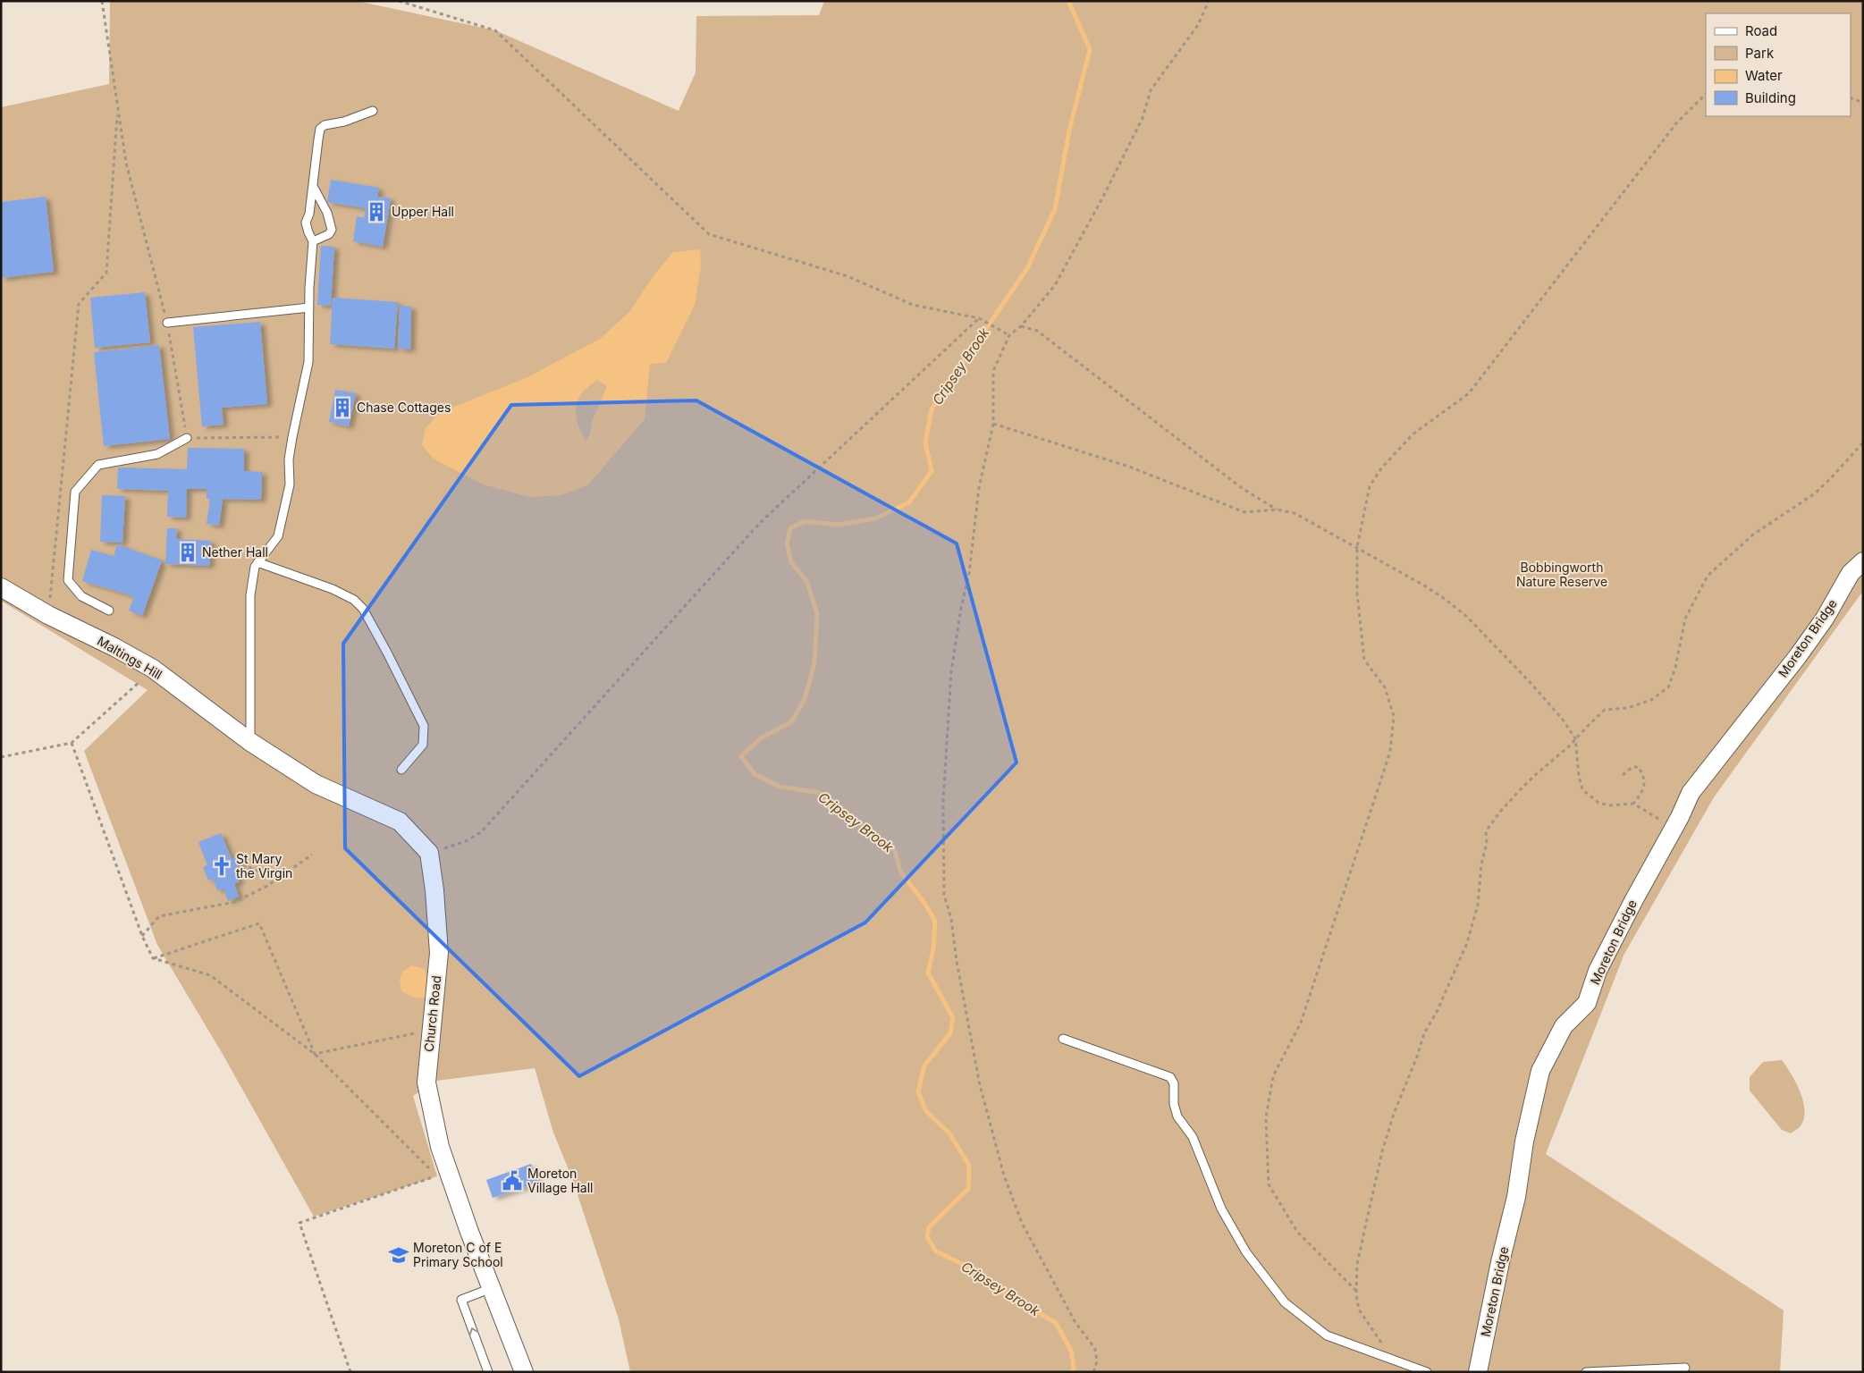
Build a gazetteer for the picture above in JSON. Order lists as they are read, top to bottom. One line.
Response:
{"streets":{"street":["Moreton Bridge","Maltings Hill","Church Road"]},"water":["Cripsey Brook"],"parks":["Bobbingworth Nature Reserve"],"places":{"building":["Upper Hall","Chase Cottages","Nether Hall"],"church":["St Mary the Virgin"],"public building":["Moreton Village Hall"],"school or university":["Moreton C of E Primary School"]},"legend":["Road","Park","Water","Building"]}
